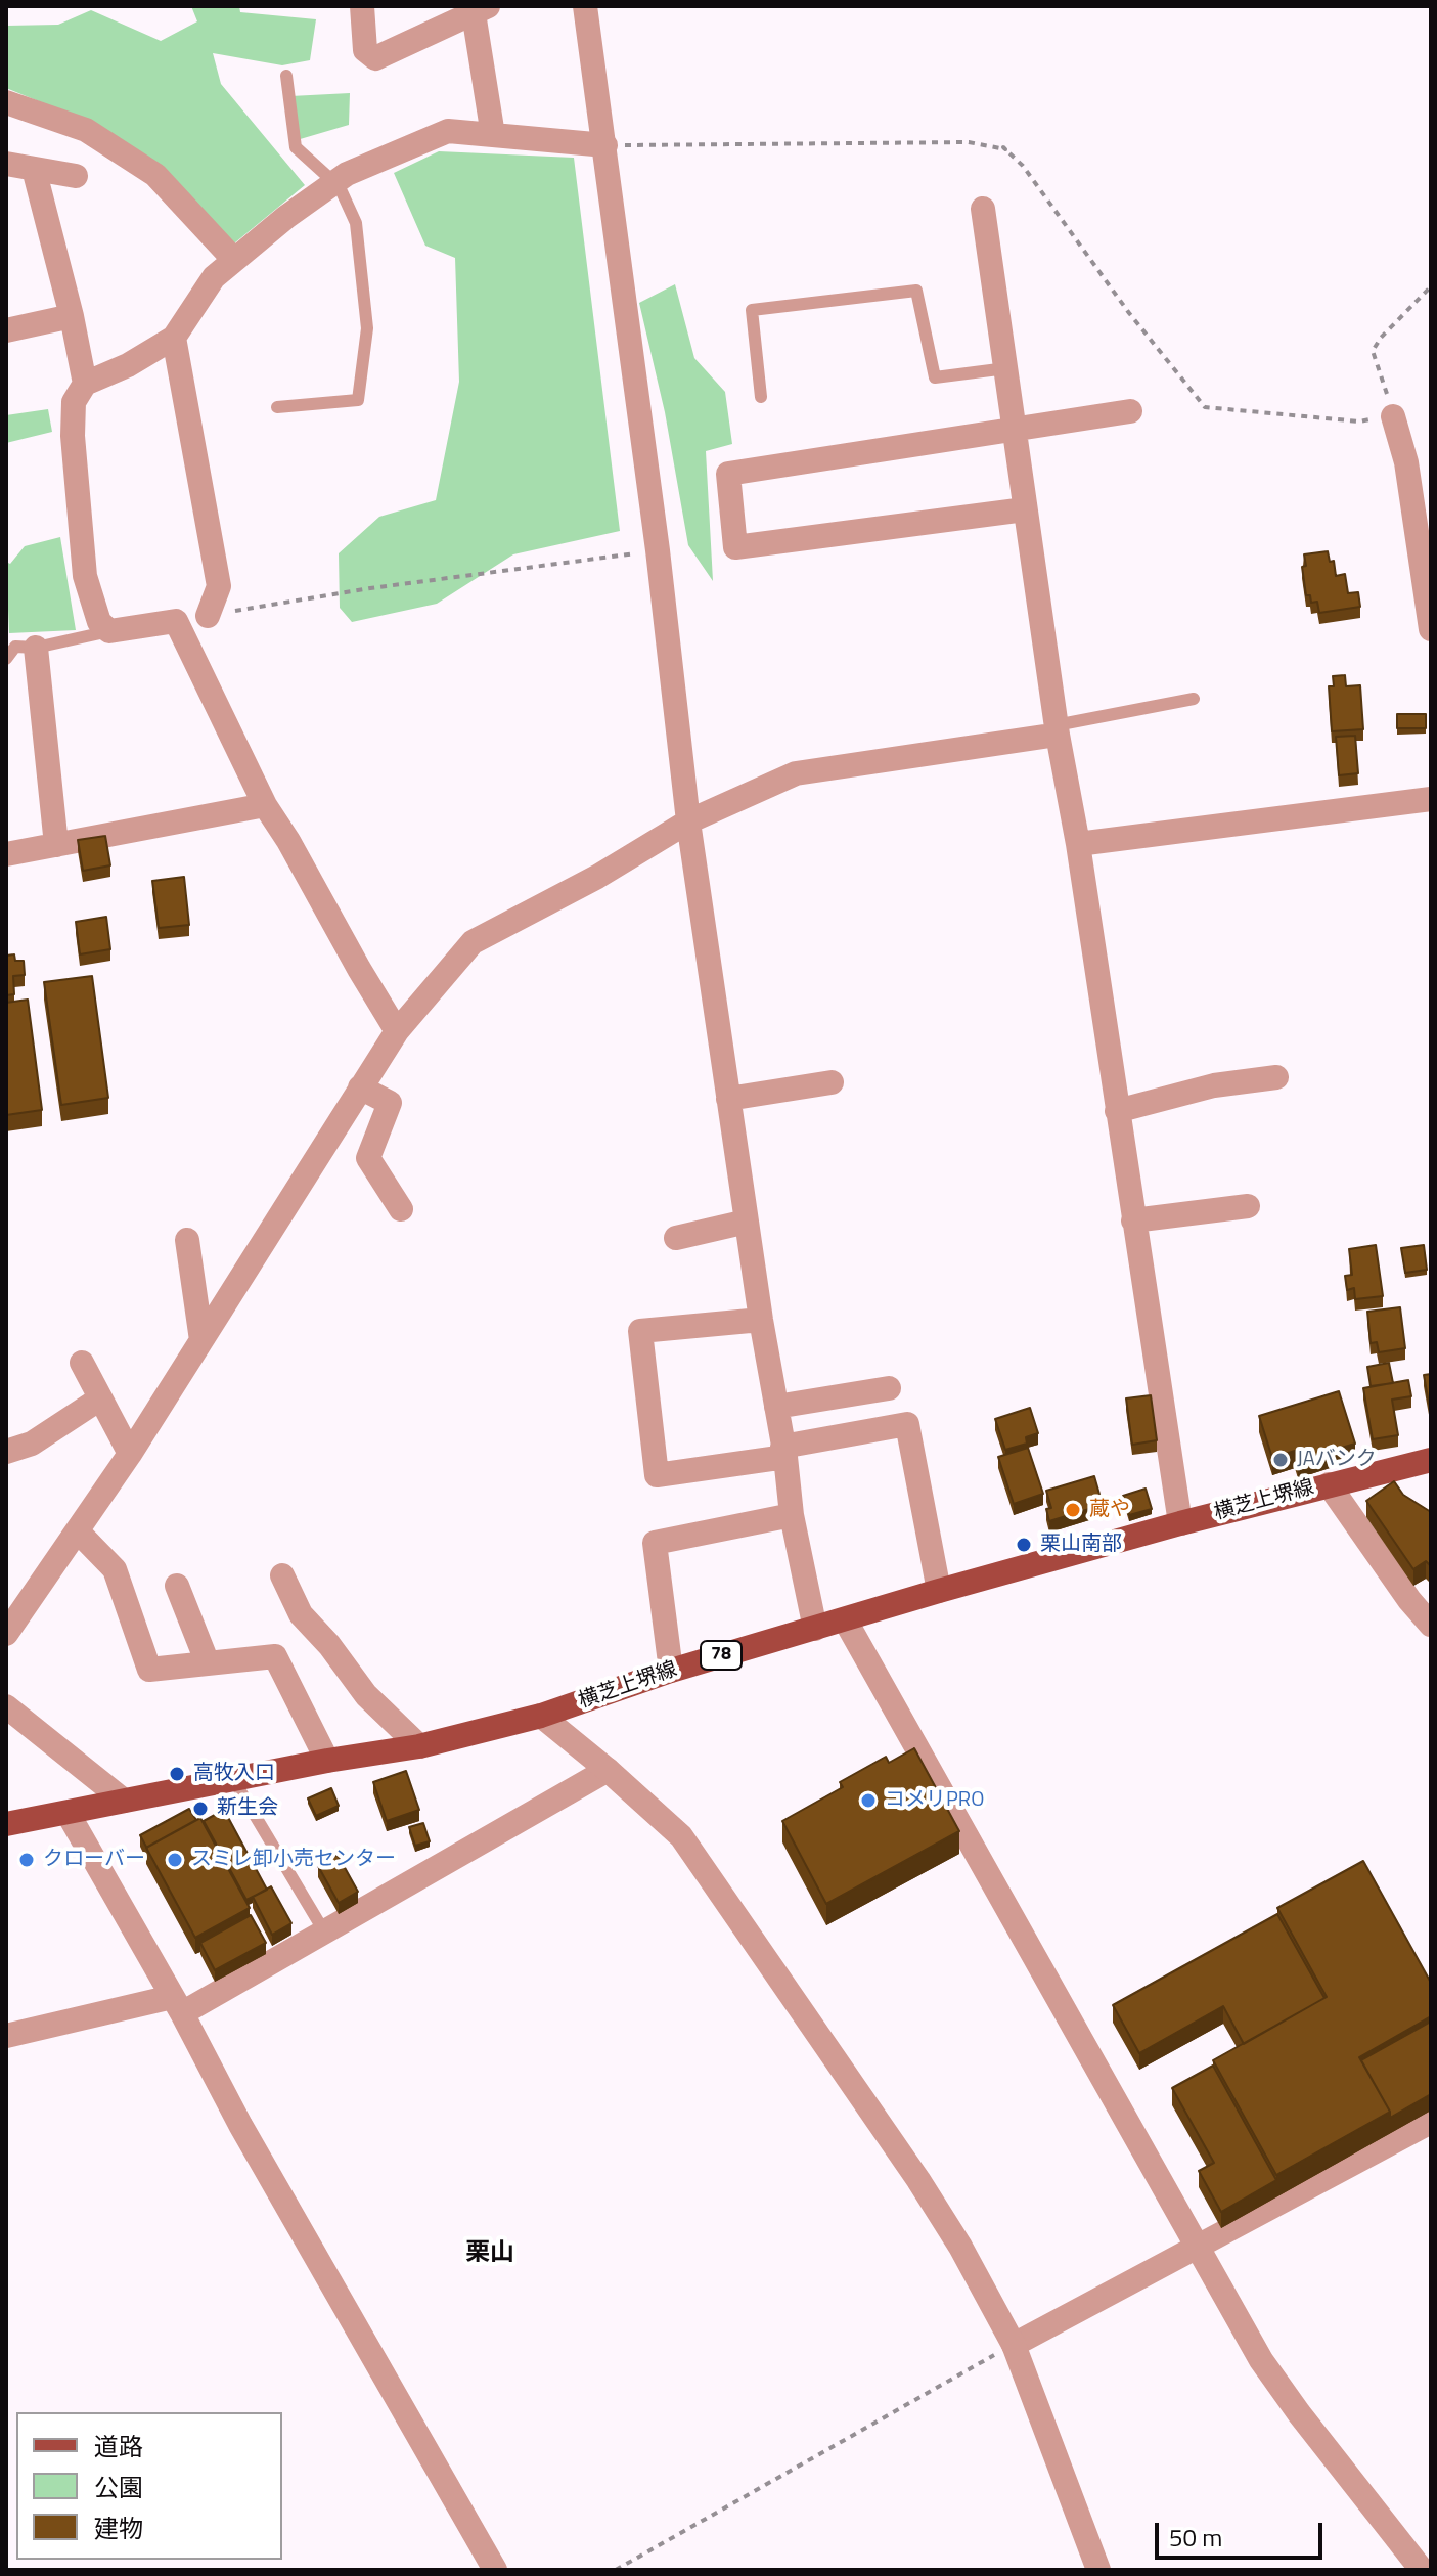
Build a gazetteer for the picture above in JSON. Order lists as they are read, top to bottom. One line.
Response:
{"streets":{"main road":["横芝上堺線","78"]},"districts":["栗山"],"places":["JAバンク","蔵や","栗山南部","高牧入口","コメリPRO","新生会","クローバー","スミレ卸小売センター"],"legend":["道路","公園","建物"],"scale_bar":"50 m"}
